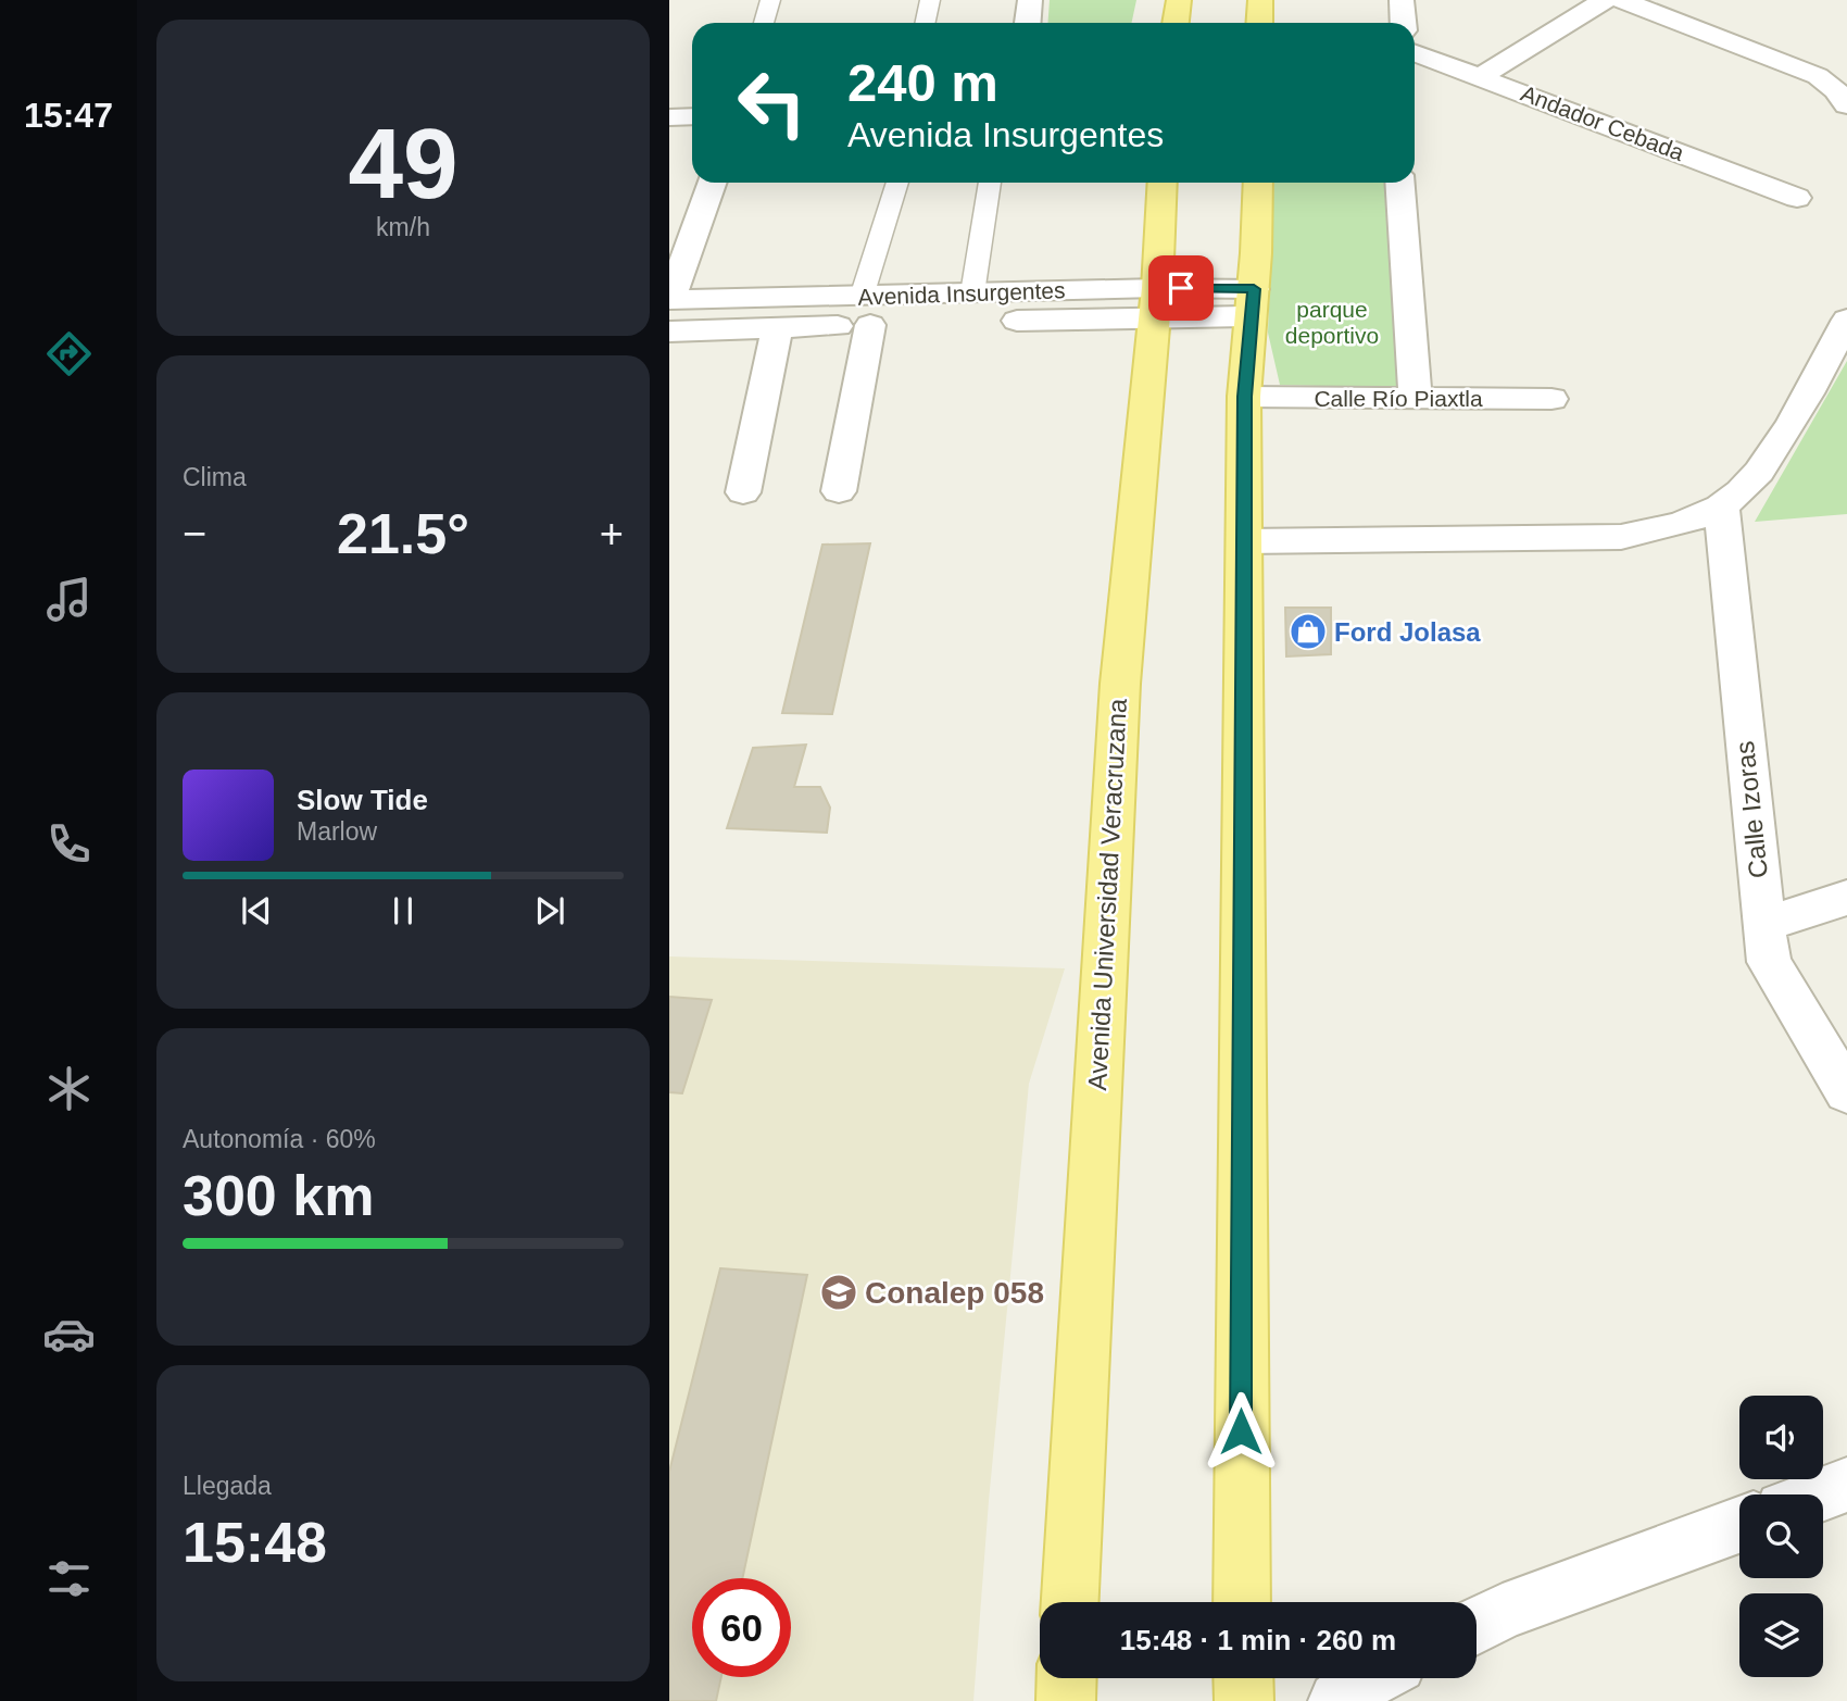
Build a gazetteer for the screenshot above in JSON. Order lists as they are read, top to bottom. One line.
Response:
{"streets":{"main road":["Avenida Universidad Veracruzana"],"street":["Andador Cebada","Avenida Insurgentes","Calle Río Piaxtla","Calle Izoras"]},"crossings":[["Avenida Insurgentes","Avenida Universidad Veracruzana"]],"parks":["parque deportivo"],"places":{"shop":["Ford Jolasa"],"school or university":["Conalep 058"]},"page":{"tabs":"15:47","tile":[["49","km/h"],"Clima",["Autonomía · 60%","300 km"],["Llegada","15:48"]],"turn":["240 m","Avenida Insurgentes"],"heat":["−","21.5°","+"],"song":["Slow Tide","Marlow"],"limit":"60","trip":"15:48 · 1 min · 260 m"}}
